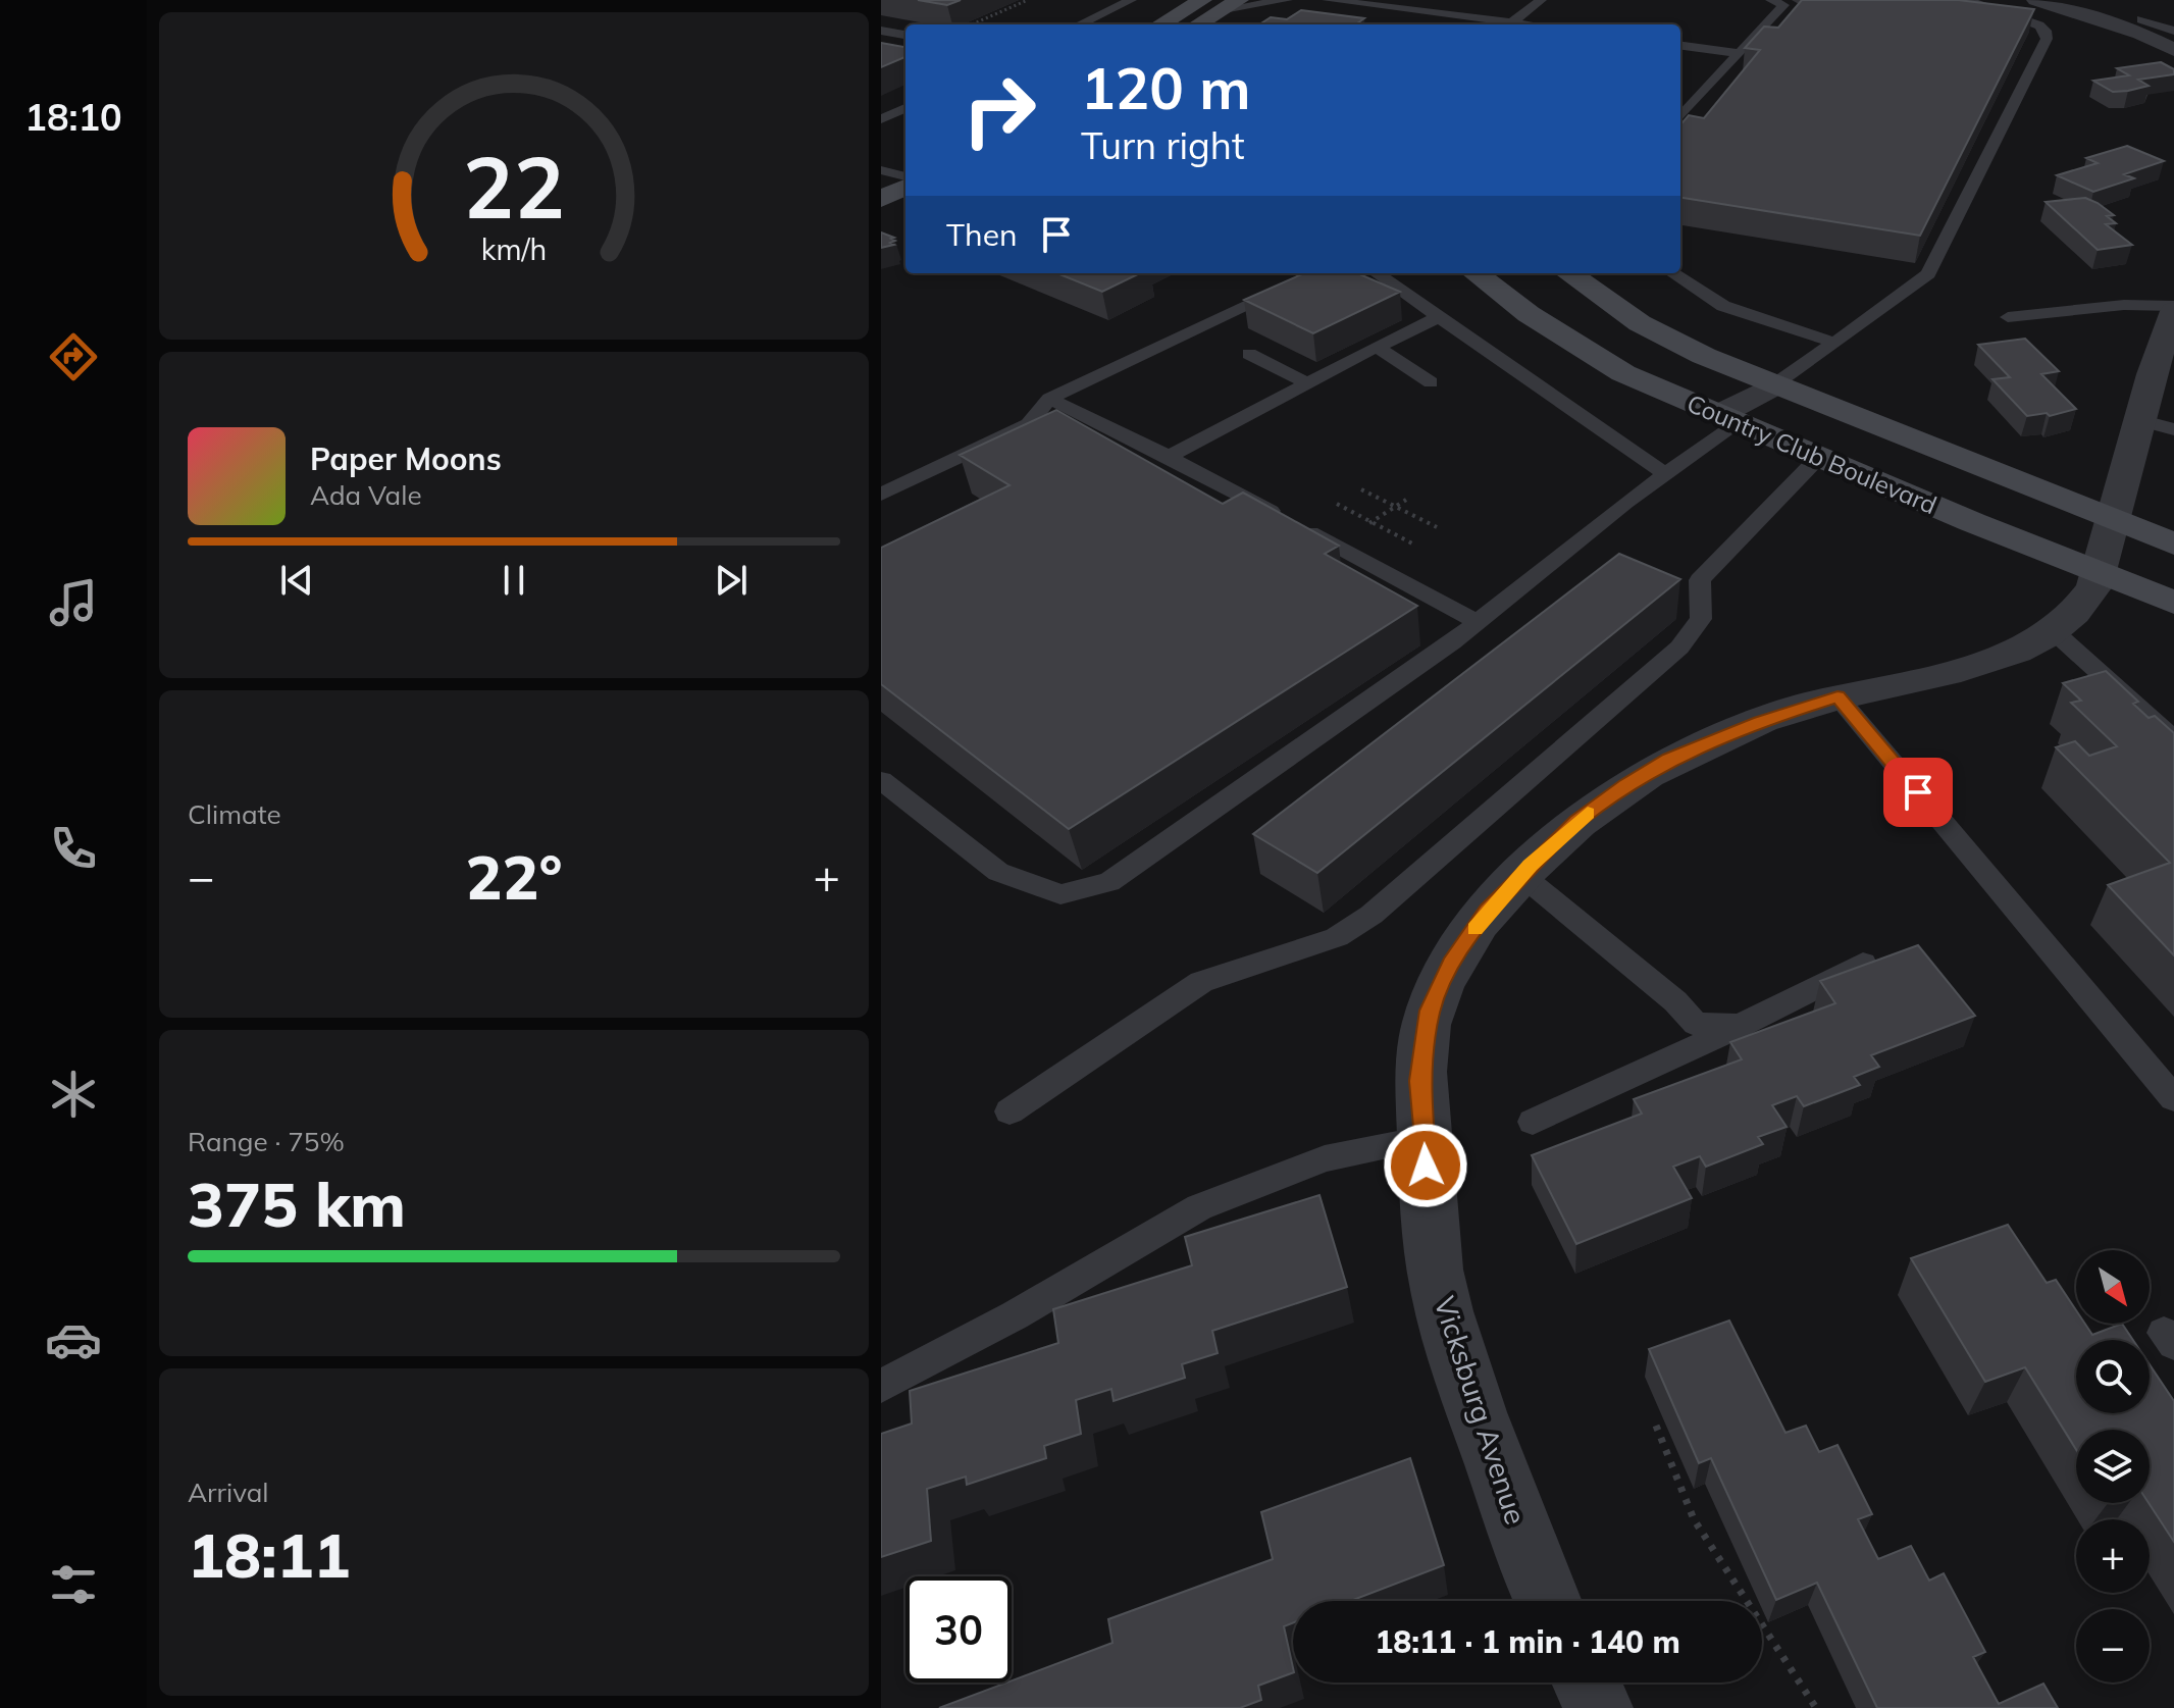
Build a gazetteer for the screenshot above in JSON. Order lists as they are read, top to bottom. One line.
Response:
{"streets":{"street":["Country Club Boulevard","Vicksburg Avenue"]},"crossings":[["Country Club Boulevard","Vicksburg Avenue"]],"north":"bottom right","page":{"tabs":"18:10","turn":["120 m","Turn right"],"then":"Then","song":["Paper Moons","Ada Vale"],"tile":["Climate",["Range · 75%","375 km"],["Arrival","18:11"]],"heat":["−","22°","+"],"map_buttons":["+","−"],"limit":"30","trip":"18:11 · 1 min · 140 m","gauge":["22","km/h"]}}
